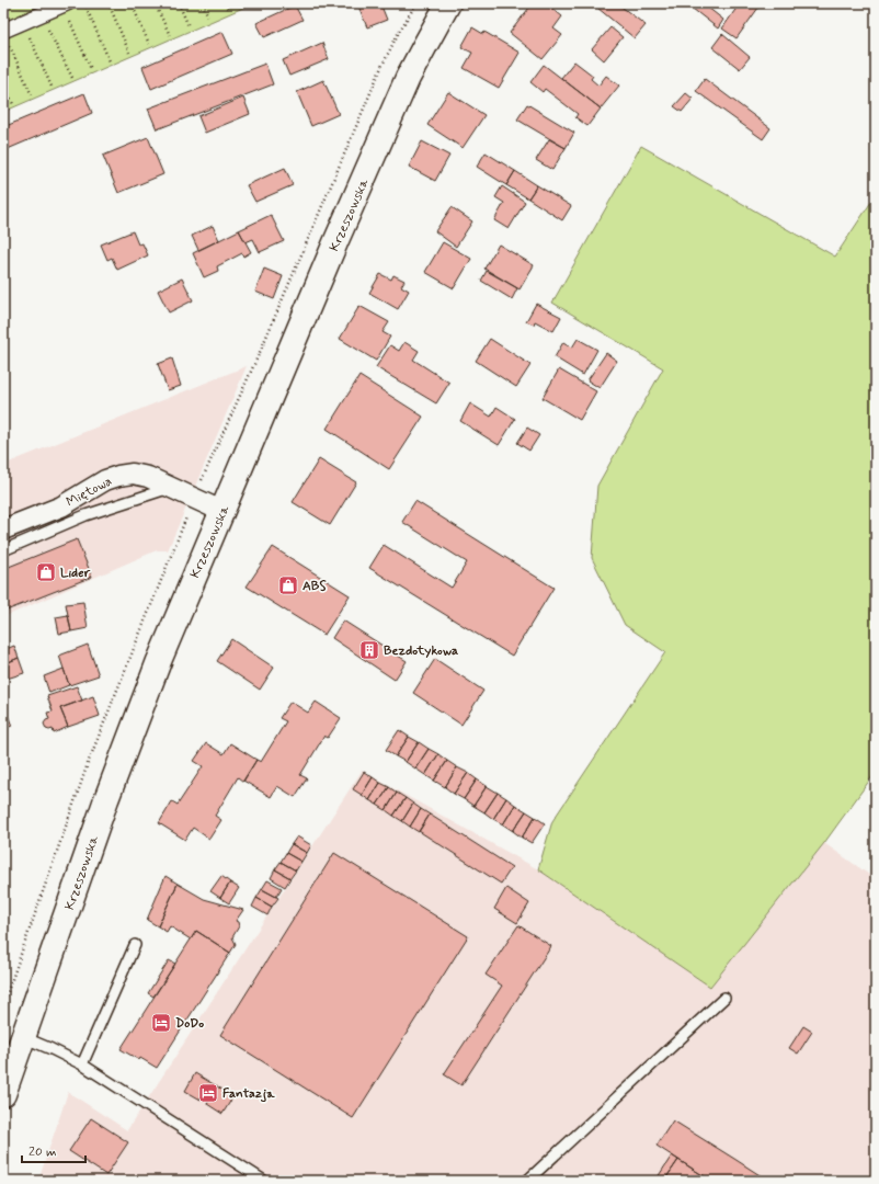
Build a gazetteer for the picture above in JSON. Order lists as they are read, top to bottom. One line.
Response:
{"streets":{"main road":["Krzeszowska"],"street":["Miętowa"]},"crossings":[["Krzeszowska","Miętowa"]],"places":{"shop":["Lider","ABS"],"building":["Bezdotykowa"],"hotel":["DoDo","Fantazja"]},"scale_bar":"20 m"}
